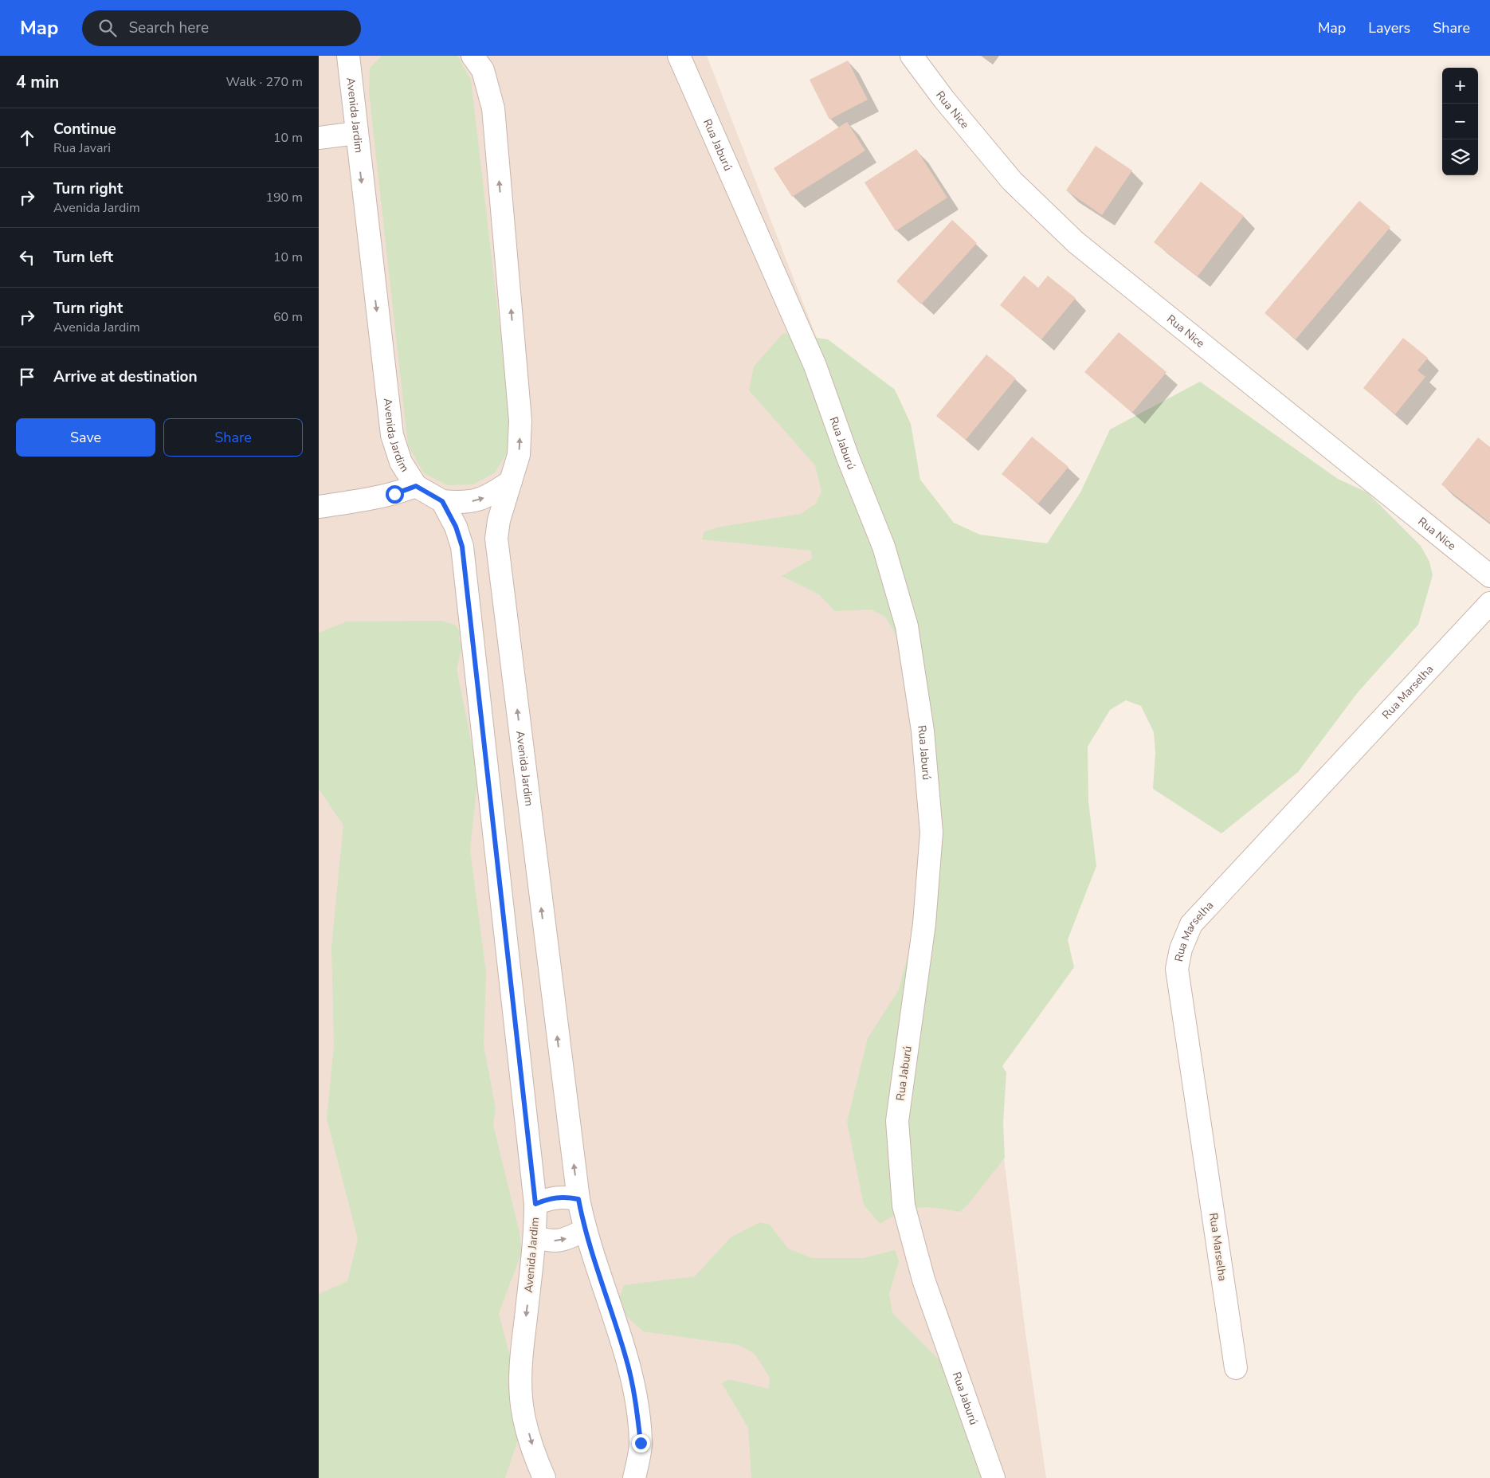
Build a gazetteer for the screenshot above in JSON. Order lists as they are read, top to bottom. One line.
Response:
{"streets":{"street":["Rua Nice","Avenida Jardim","Rua Jaburú","Rua Marselha"]},"page":{"header":"Map","search":"Search here","nav":["Map","Layers","Share"],"heading":["4 min","Walk · 270 m"],"map_buttons":["+","−"],"list":[["Continue","Rua Javari","10 m"],["Turn right","Avenida Jardim","190 m"],["Turn left","10 m"],["Turn right","Avenida Jardim","60 m"],"Arrive at destination"],"buttons":["Save","Share"]}}
